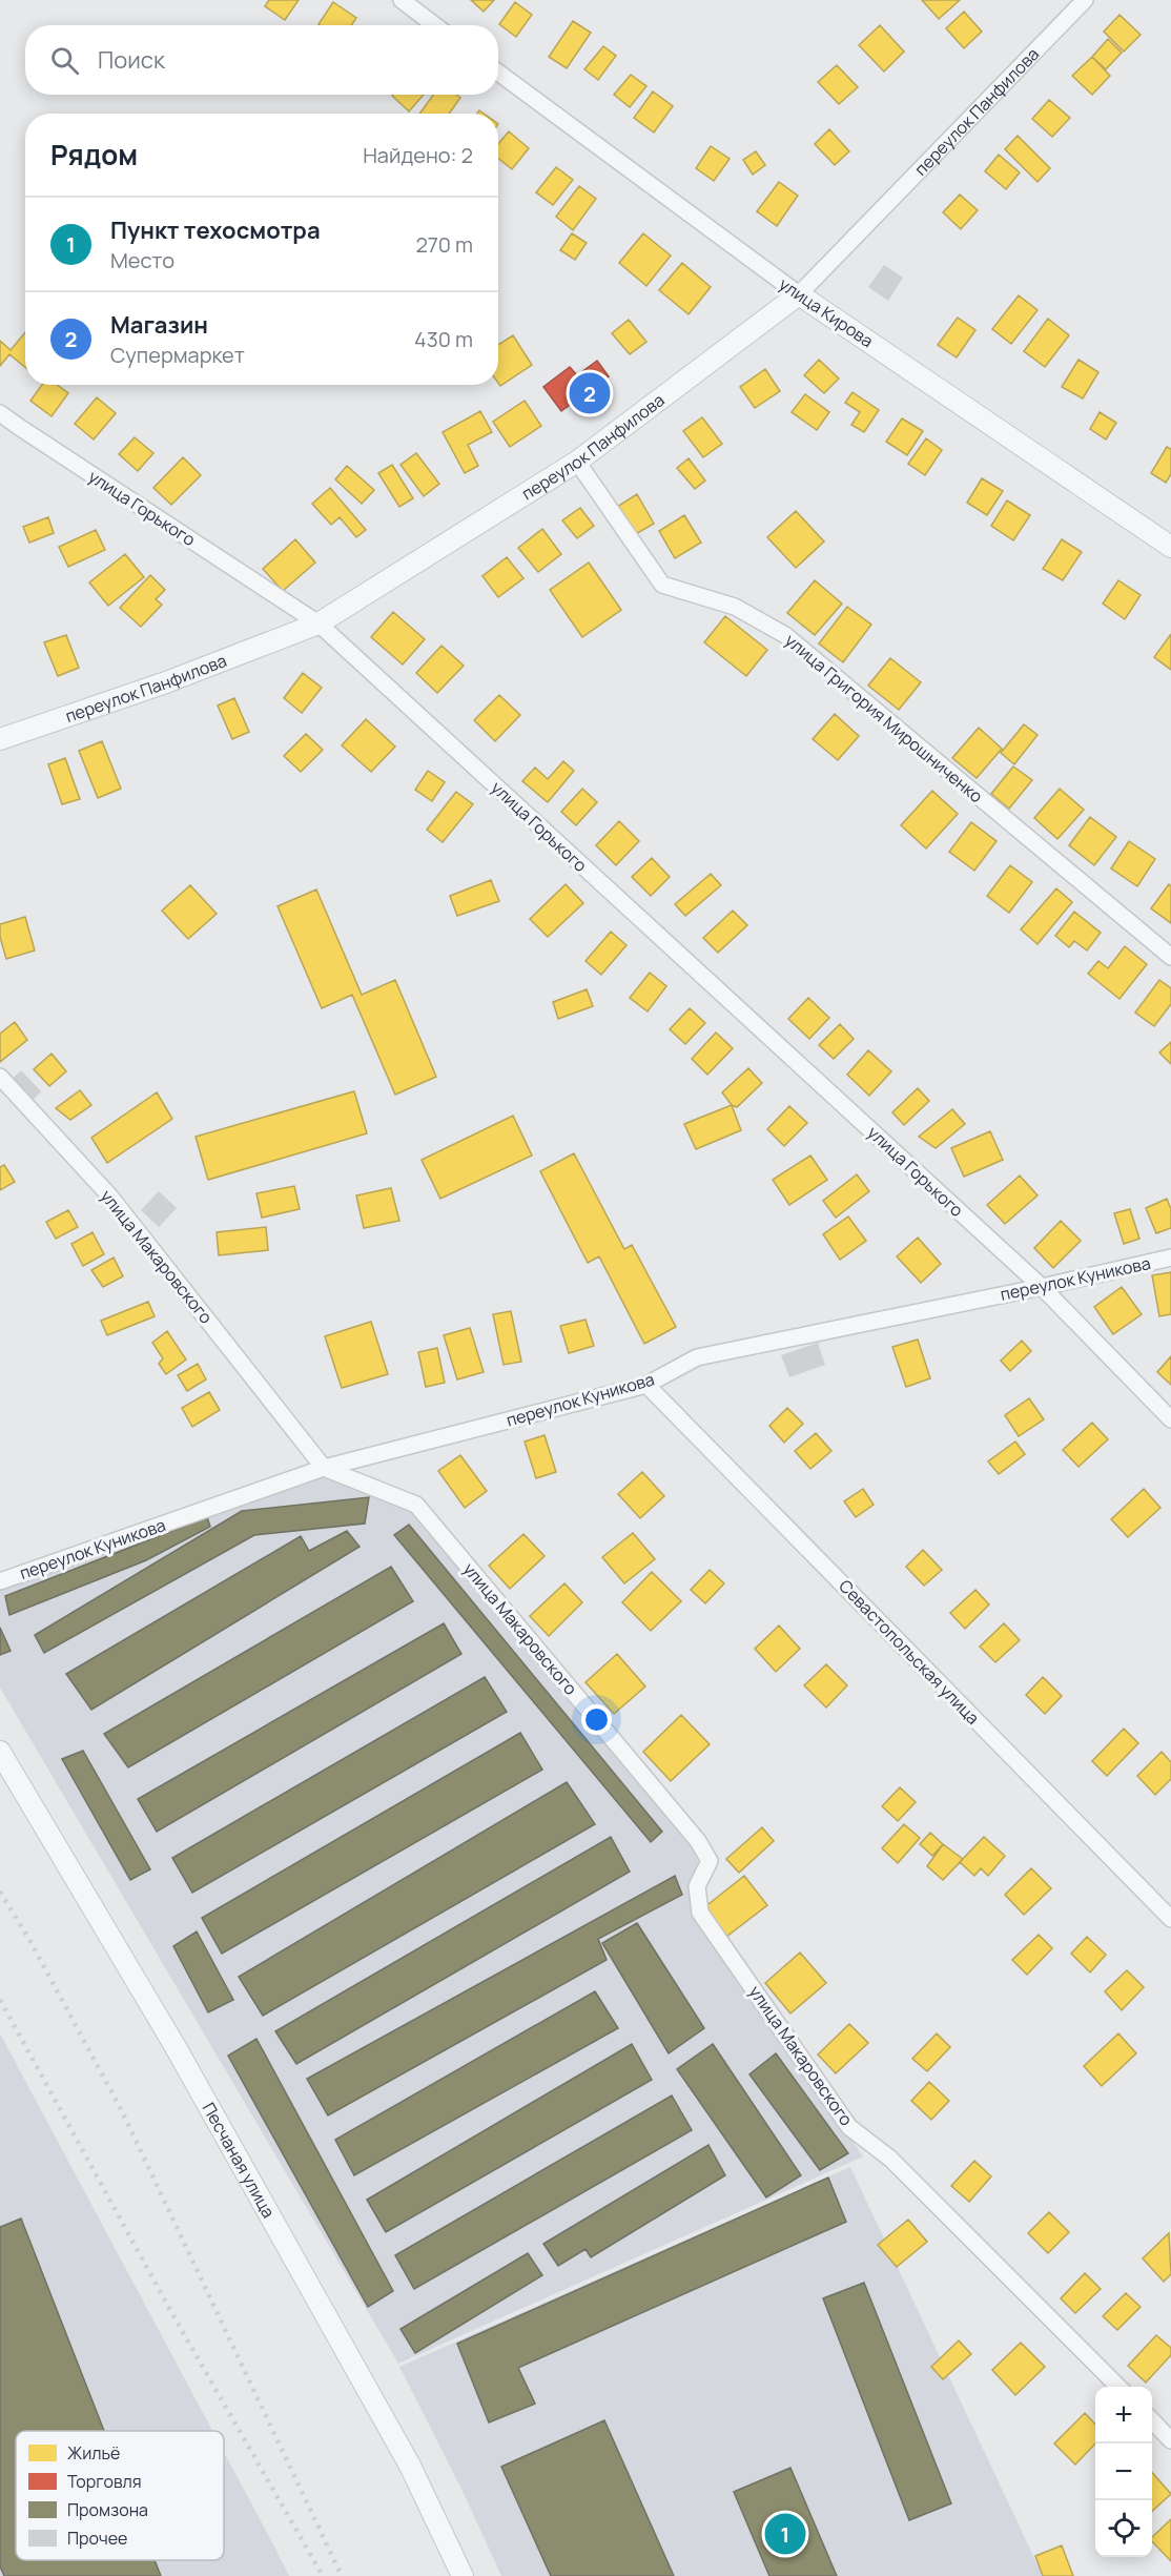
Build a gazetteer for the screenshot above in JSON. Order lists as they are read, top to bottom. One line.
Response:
{"streets":{"street":["переулок Панфилова","улица Кирова","улица Горького","улица Григория Мирошниченко","улица Макаровского","переулок Куникова","Севастопольская улица","Песчаная улица"]},"crossings":[["переулок Панфилова","улица Кирова"],["переулок Панфилова","улица Горького"],["переулок Панфилова","улица Григория Мирошниченко"],["улица Горького","переулок Куникова"],["улица Макаровского","переулок Куникова"],["переулок Куникова","Севастопольская улица"]],"legend":["Жильё","Торговля","Промзона","Прочее"],"page":{"search":"Поиск","heading":["Рядом","Найдено: 2"],"list":[{"mark":"1","name":"Пункт техосмотра","note":"Место","value":"270 m"},{"mark":"2","name":"Магазин","note":"Супермаркет","value":"430 m"}],"pins":["2","1"],"map_buttons":["+","−"]}}
